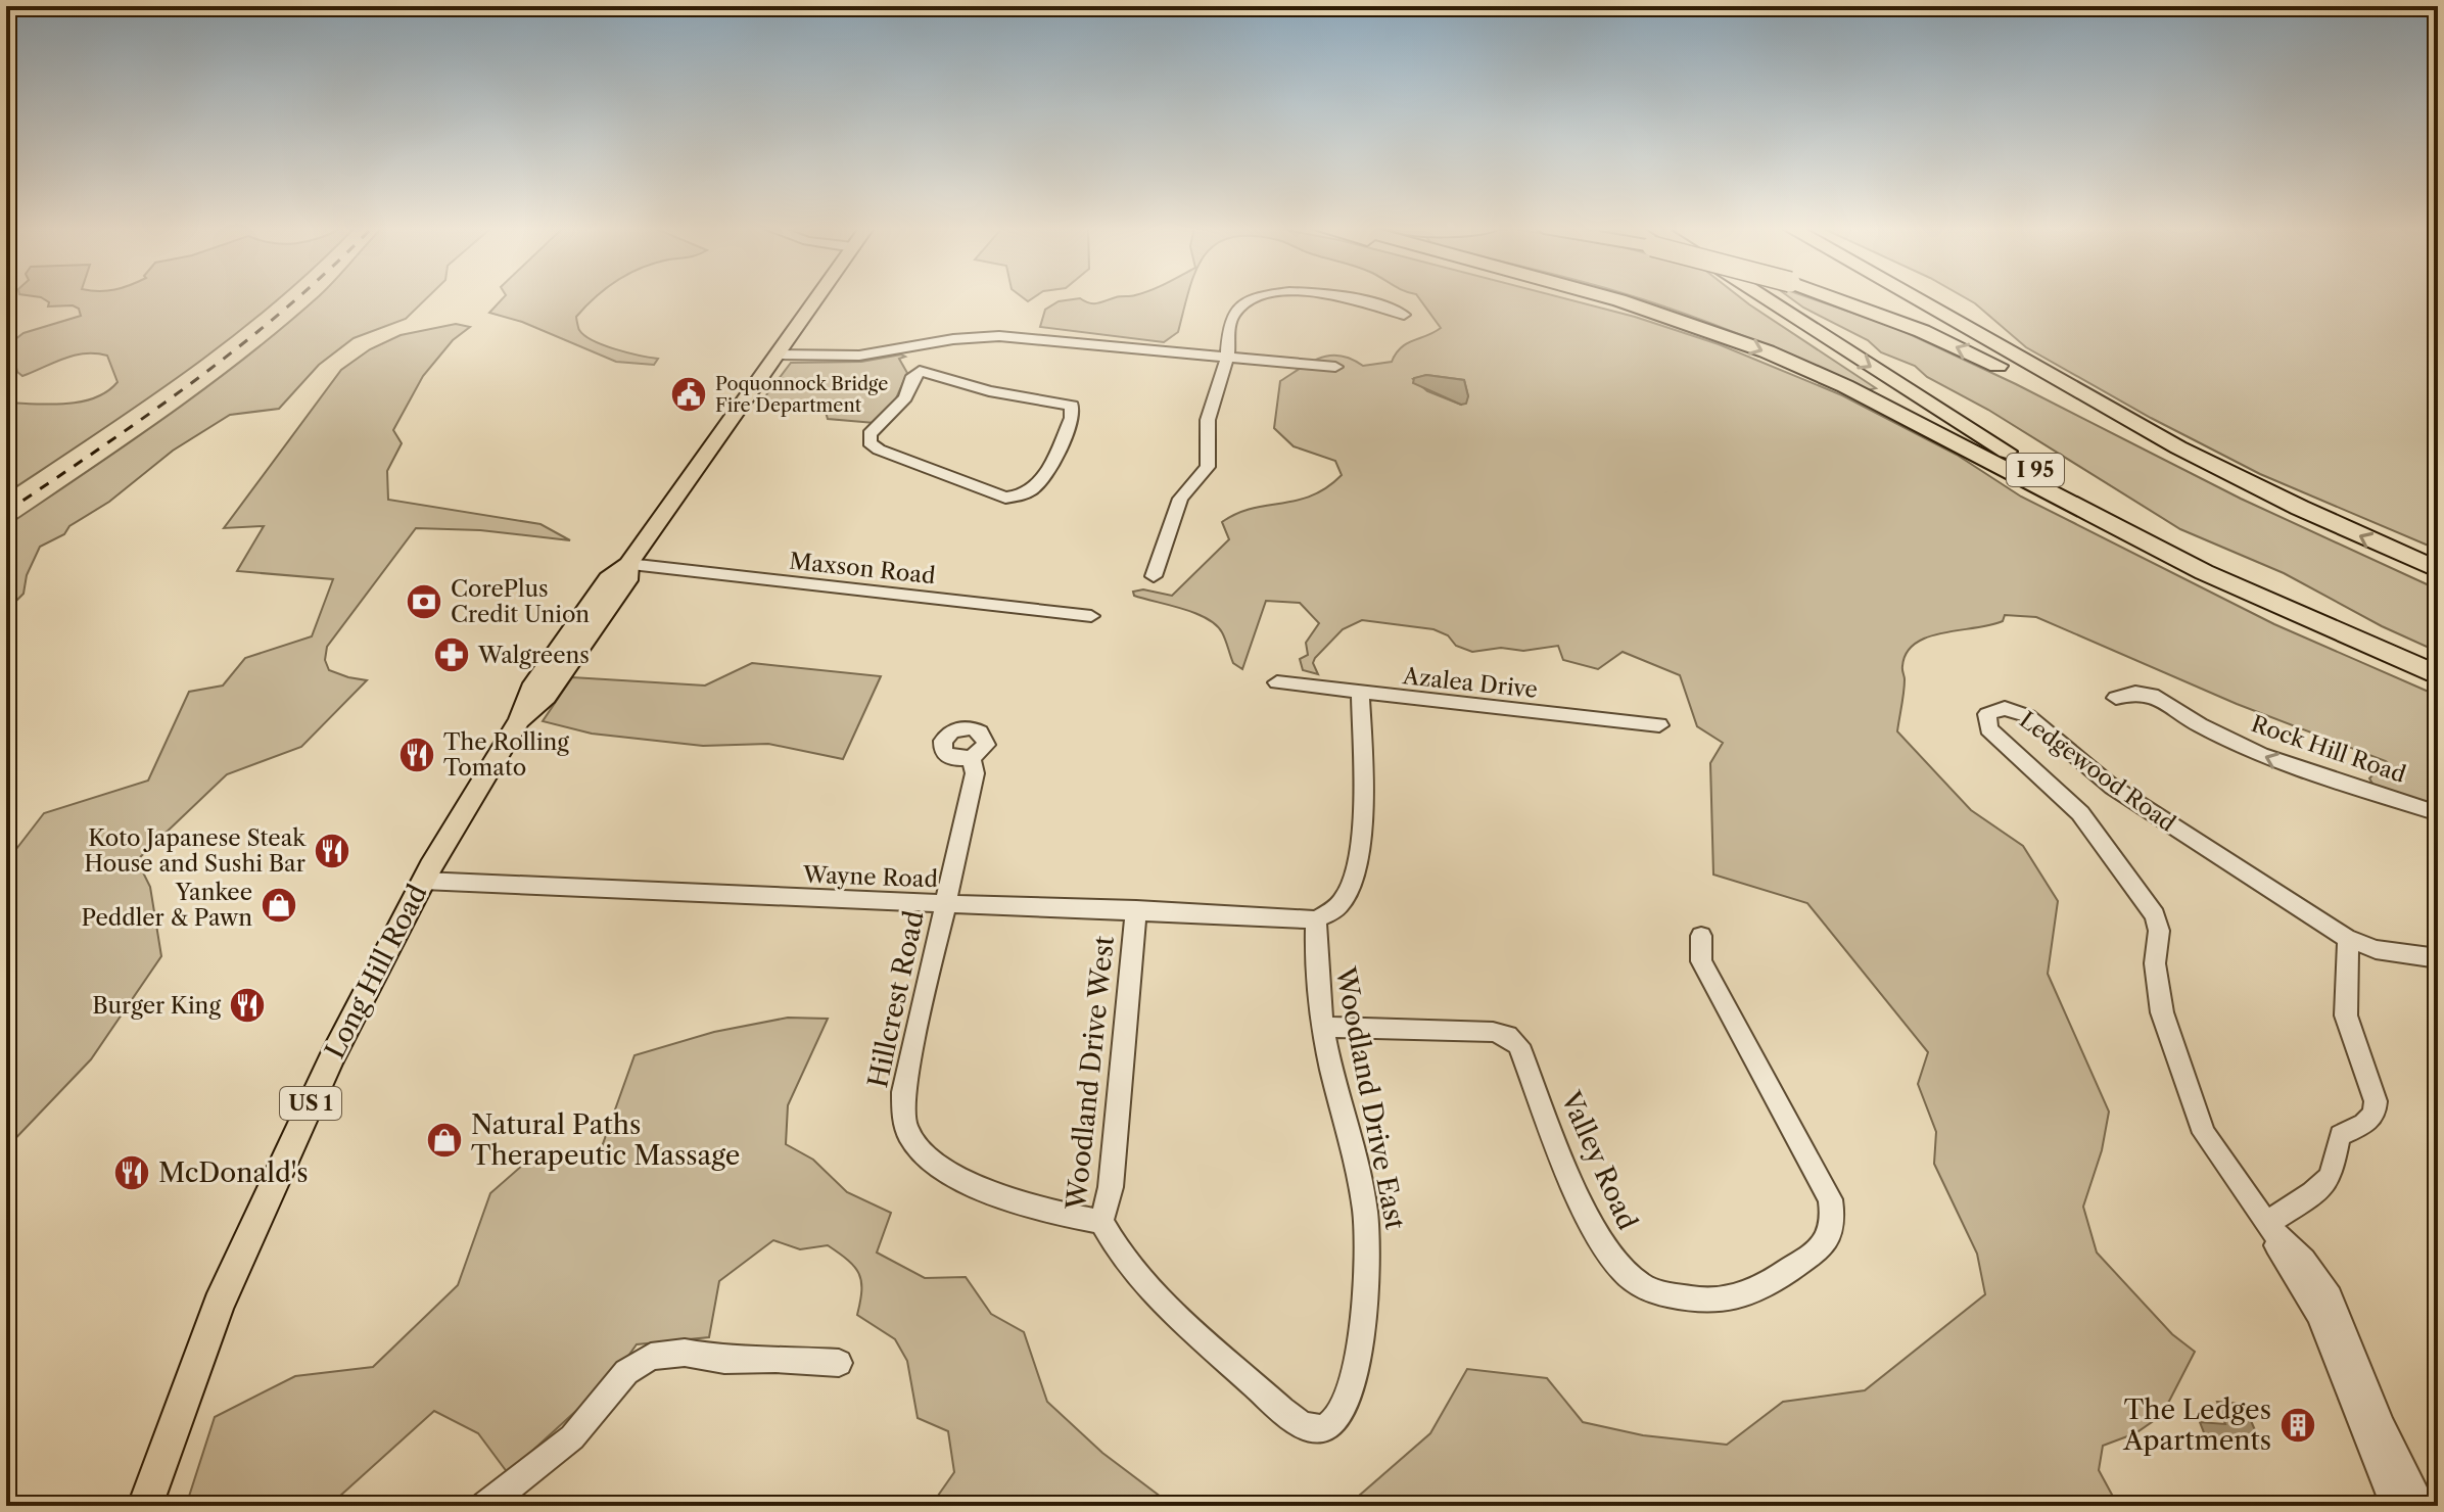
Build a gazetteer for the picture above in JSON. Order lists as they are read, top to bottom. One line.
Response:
{"streets":{"highway":["I 95"],"main road":["Long Hill Road","US 1"],"street":["Maxson Road","Azalea Drive","Rock Hill Road","Ledgewood Road","Wayne Road","Hillcrest Road","Woodland Drive West","Woodland Drive East","Valley Road"]},"crossings":[["Maxson Road","Long Hill Road"],["Wayne Road","Long Hill Road"],["Wayne Road","Hillcrest Road"],["Wayne Road","Woodland Drive West"],["Wayne Road","Woodland Drive East"],["Hillcrest Road","Woodland Drive West"],["Woodland Drive West","Woodland Drive East"],["Woodland Drive East","Valley Road"]],"one_way":["Rock Hill Road"],"places":{"public building":["Poquonnock Bridge Fire Department"],"bank":["CorePlus Credit Union"],"pharmacy":["Walgreens"],"restaurant":["The Rolling Tomato","Koto Japanese Steak House and Sushi Bar","Burger King","McDonald's"],"shop":["Yankee Peddler & Pawn","Natural Paths Therapeutic Massage"],"building":["The Ledges Apartments"]}}
